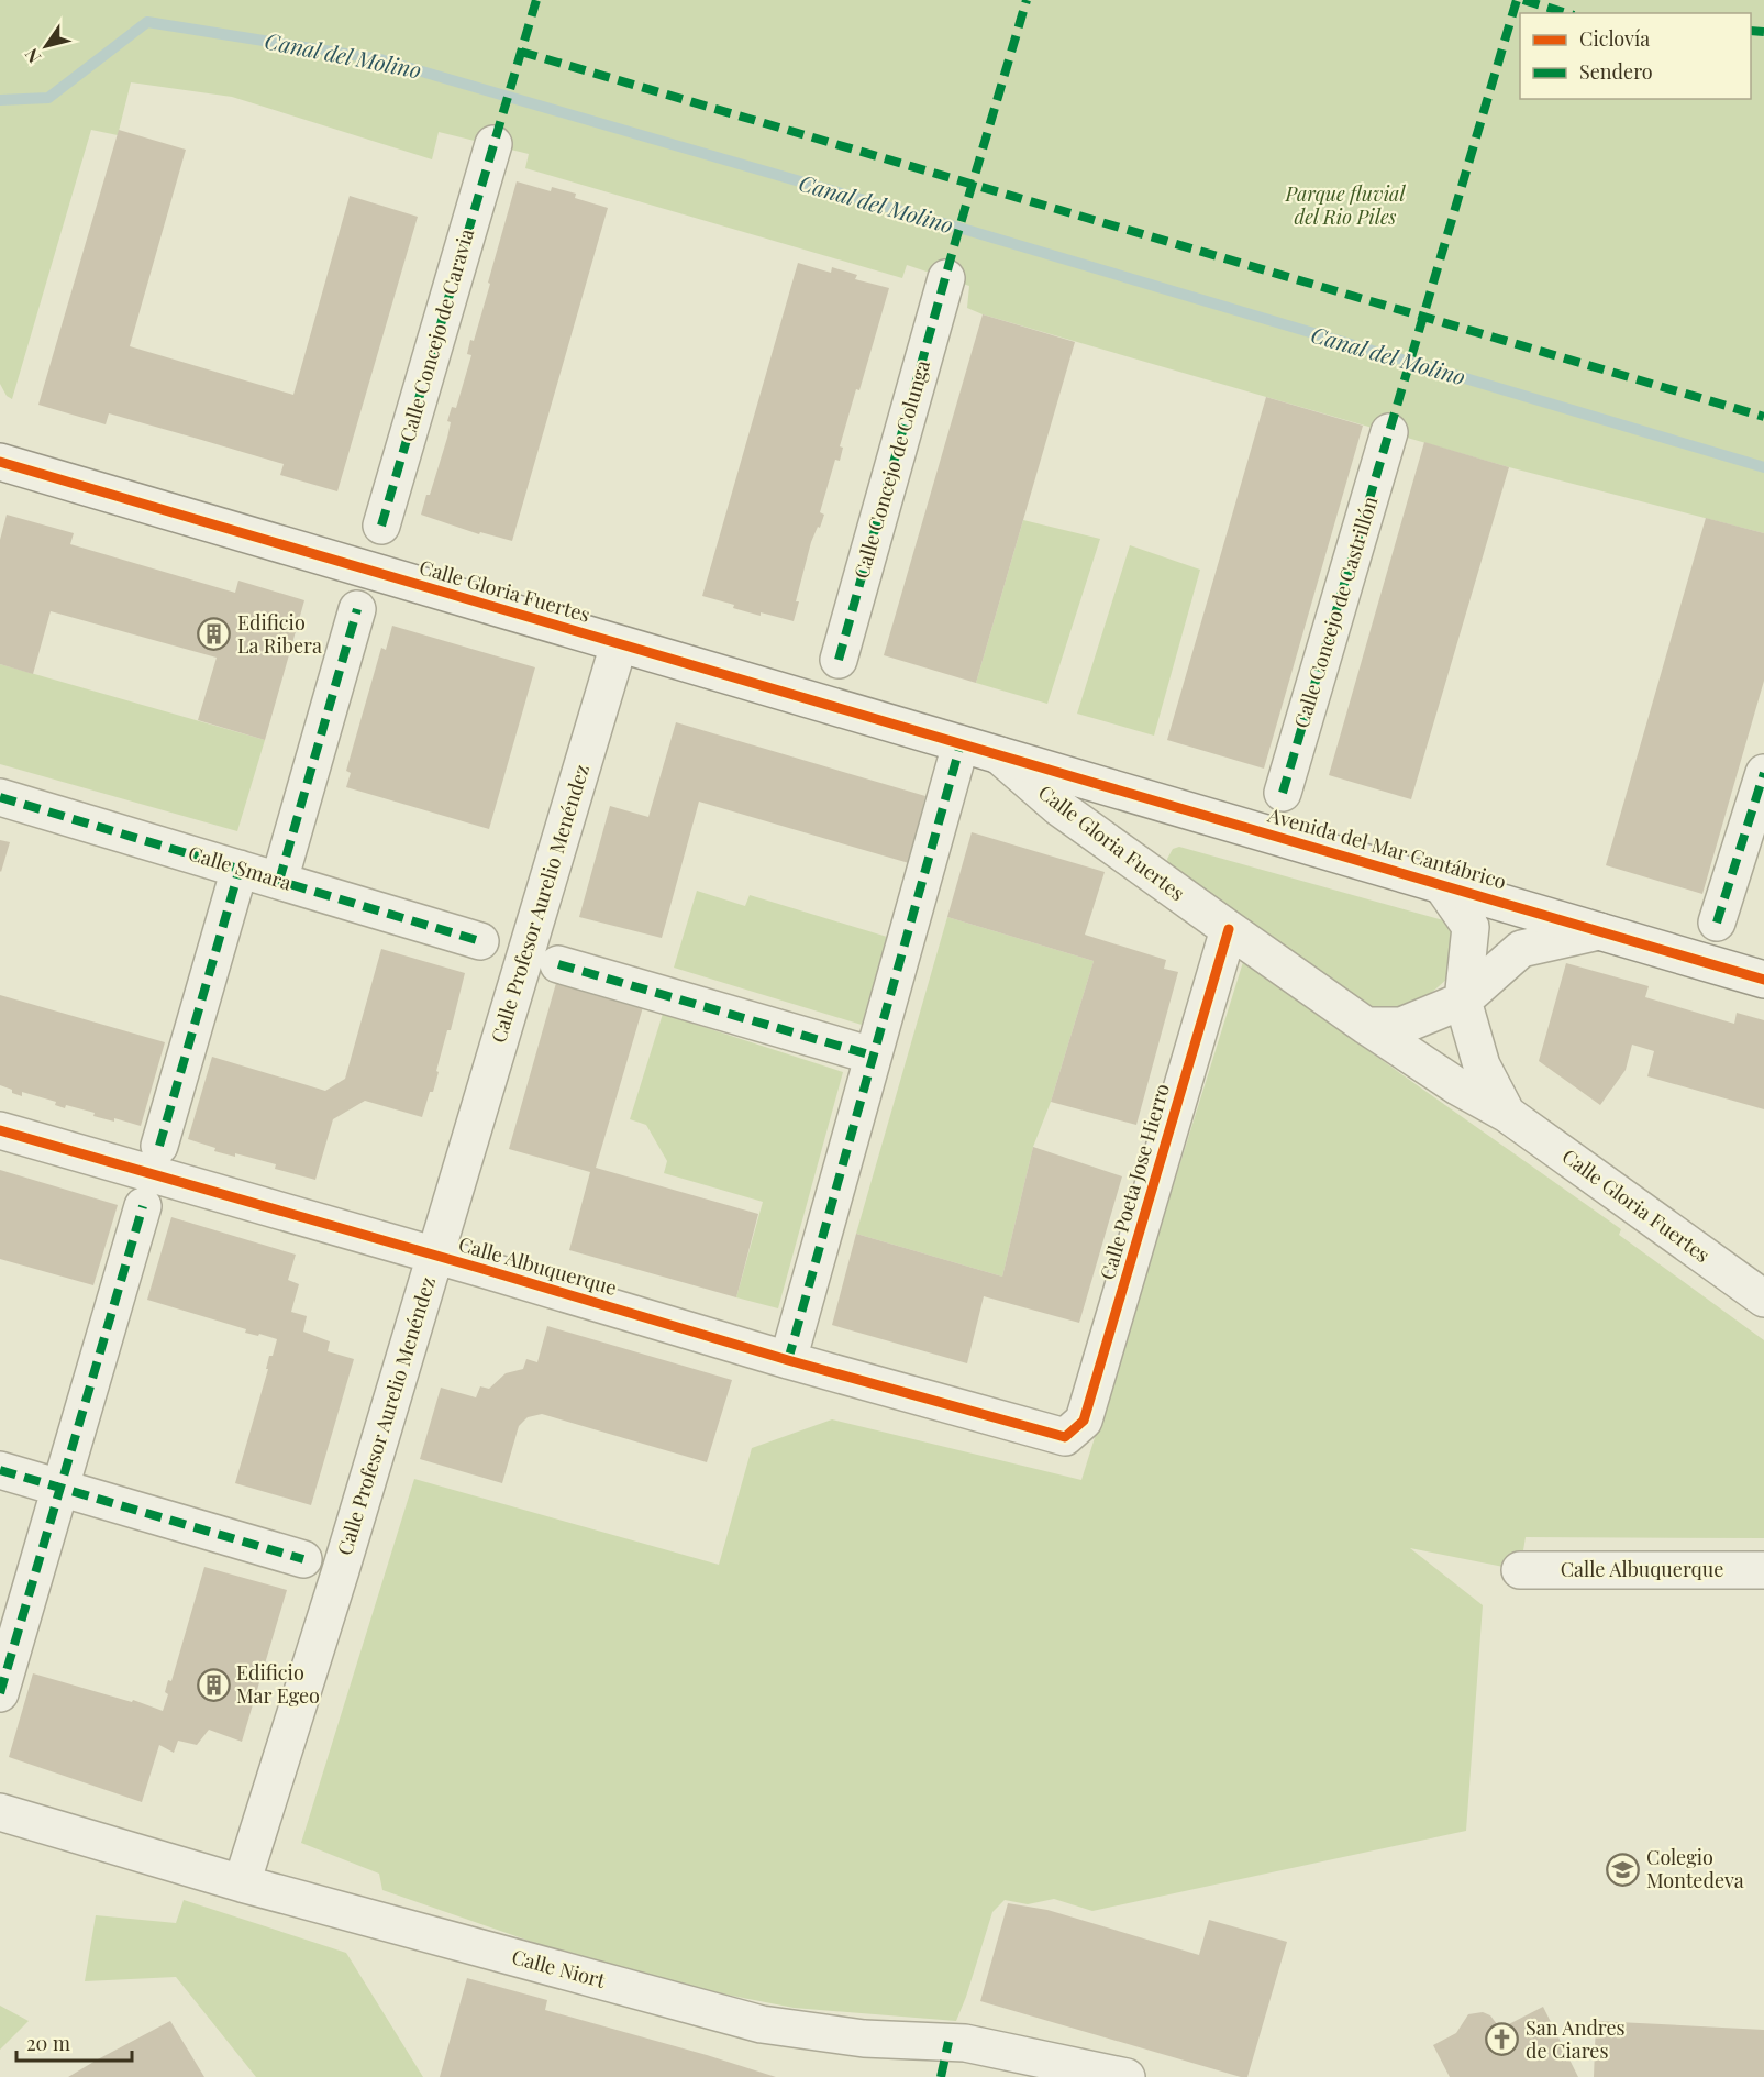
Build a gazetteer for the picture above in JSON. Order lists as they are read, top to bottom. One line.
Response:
{"streets":{"street":["Calle Concejo de Caravia","Calle Concejo de Colunga","Calle Gloria Fuertes","Calle Concejo de Castrillón","Avenida del Mar Cantábrico","Calle Smara","Calle Profesor Aurelio Menéndez","Calle Poeta Jose Hierro","Calle Albuquerque","Calle Niort"]},"crossings":[["Calle Gloria Fuertes","Avenida del Mar Cantábrico"],["Calle Gloria Fuertes","Calle Profesor Aurelio Menéndez"],["Calle Gloria Fuertes","Calle Poeta Jose Hierro"],["Calle Profesor Aurelio Menéndez","Calle Albuquerque"],["Calle Profesor Aurelio Menéndez","Calle Niort"],["Calle Poeta Jose Hierro","Calle Albuquerque"]],"water":["Canal del Molino"],"parks":["Parque fluvial del Rio Piles"],"places":{"building":["Edificio La Ribera","Edificio Mar Egeo"],"school or university":["Colegio Montedeva"],"church":["San Andres de Ciares"]},"legend":["Ciclovía","Sendero"],"scale_bar":"20 m","north":"bottom left"}
